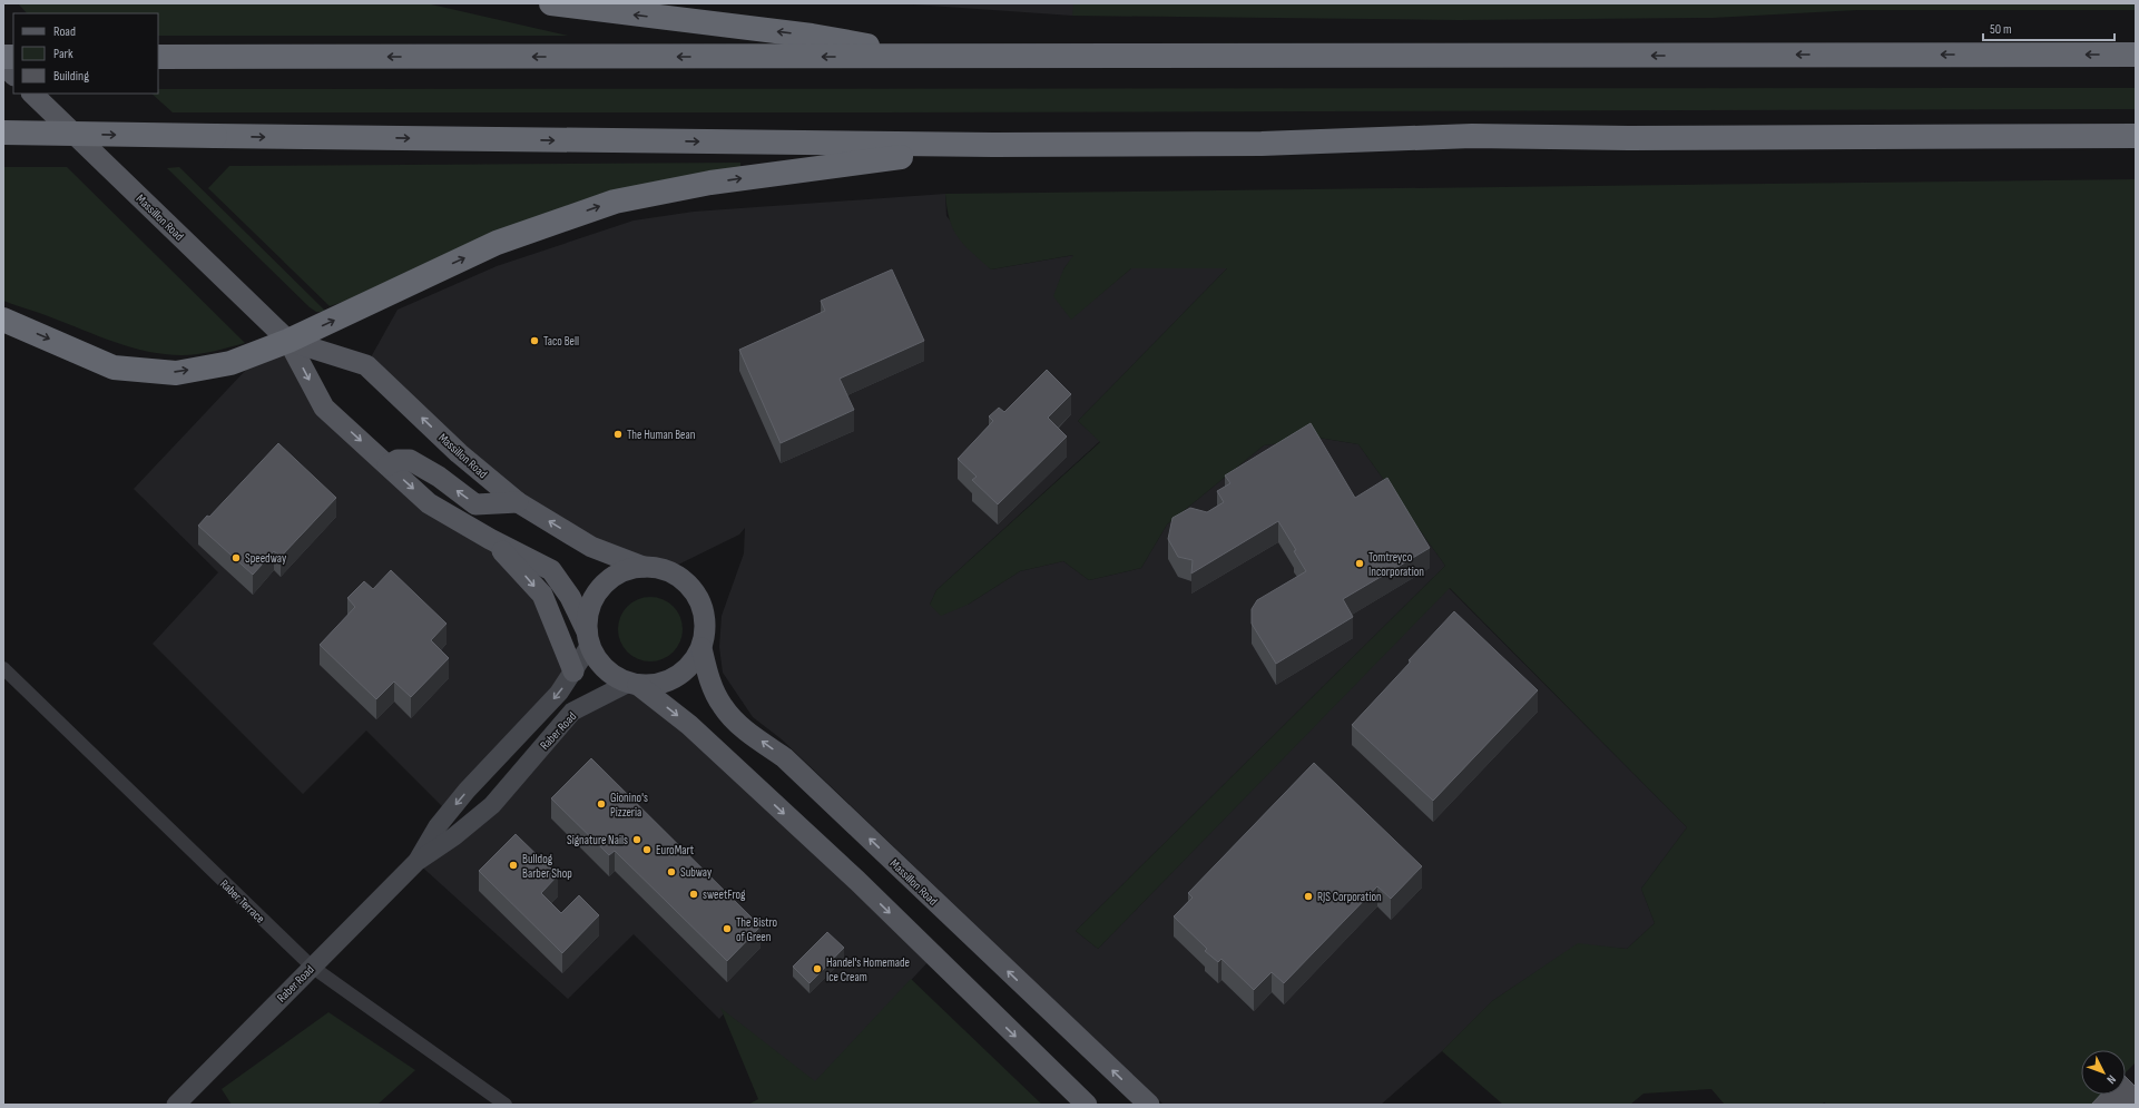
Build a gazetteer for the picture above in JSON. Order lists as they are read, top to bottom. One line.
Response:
{"streets":{"main road":["Massillon Road"],"street":["Raber Road","Raber Terrace"]},"crossings":[["Massillon Road","Raber Road"],["Raber Road","Raber Terrace"]],"places":["Taco Bell","The Human Bean","Speedway","Tomtreyco Incorporation","Gionino's Pizzeria","Signature Nails","EuroMart","Bulldog Barber Shop","Subway","sweetFrog","RJS Corporation","The Bistro of Green","Handel's Homemade Ice Cream"],"legend":["Road","Park","Building"],"scale_bar":"50 m","north":"bottom right"}
